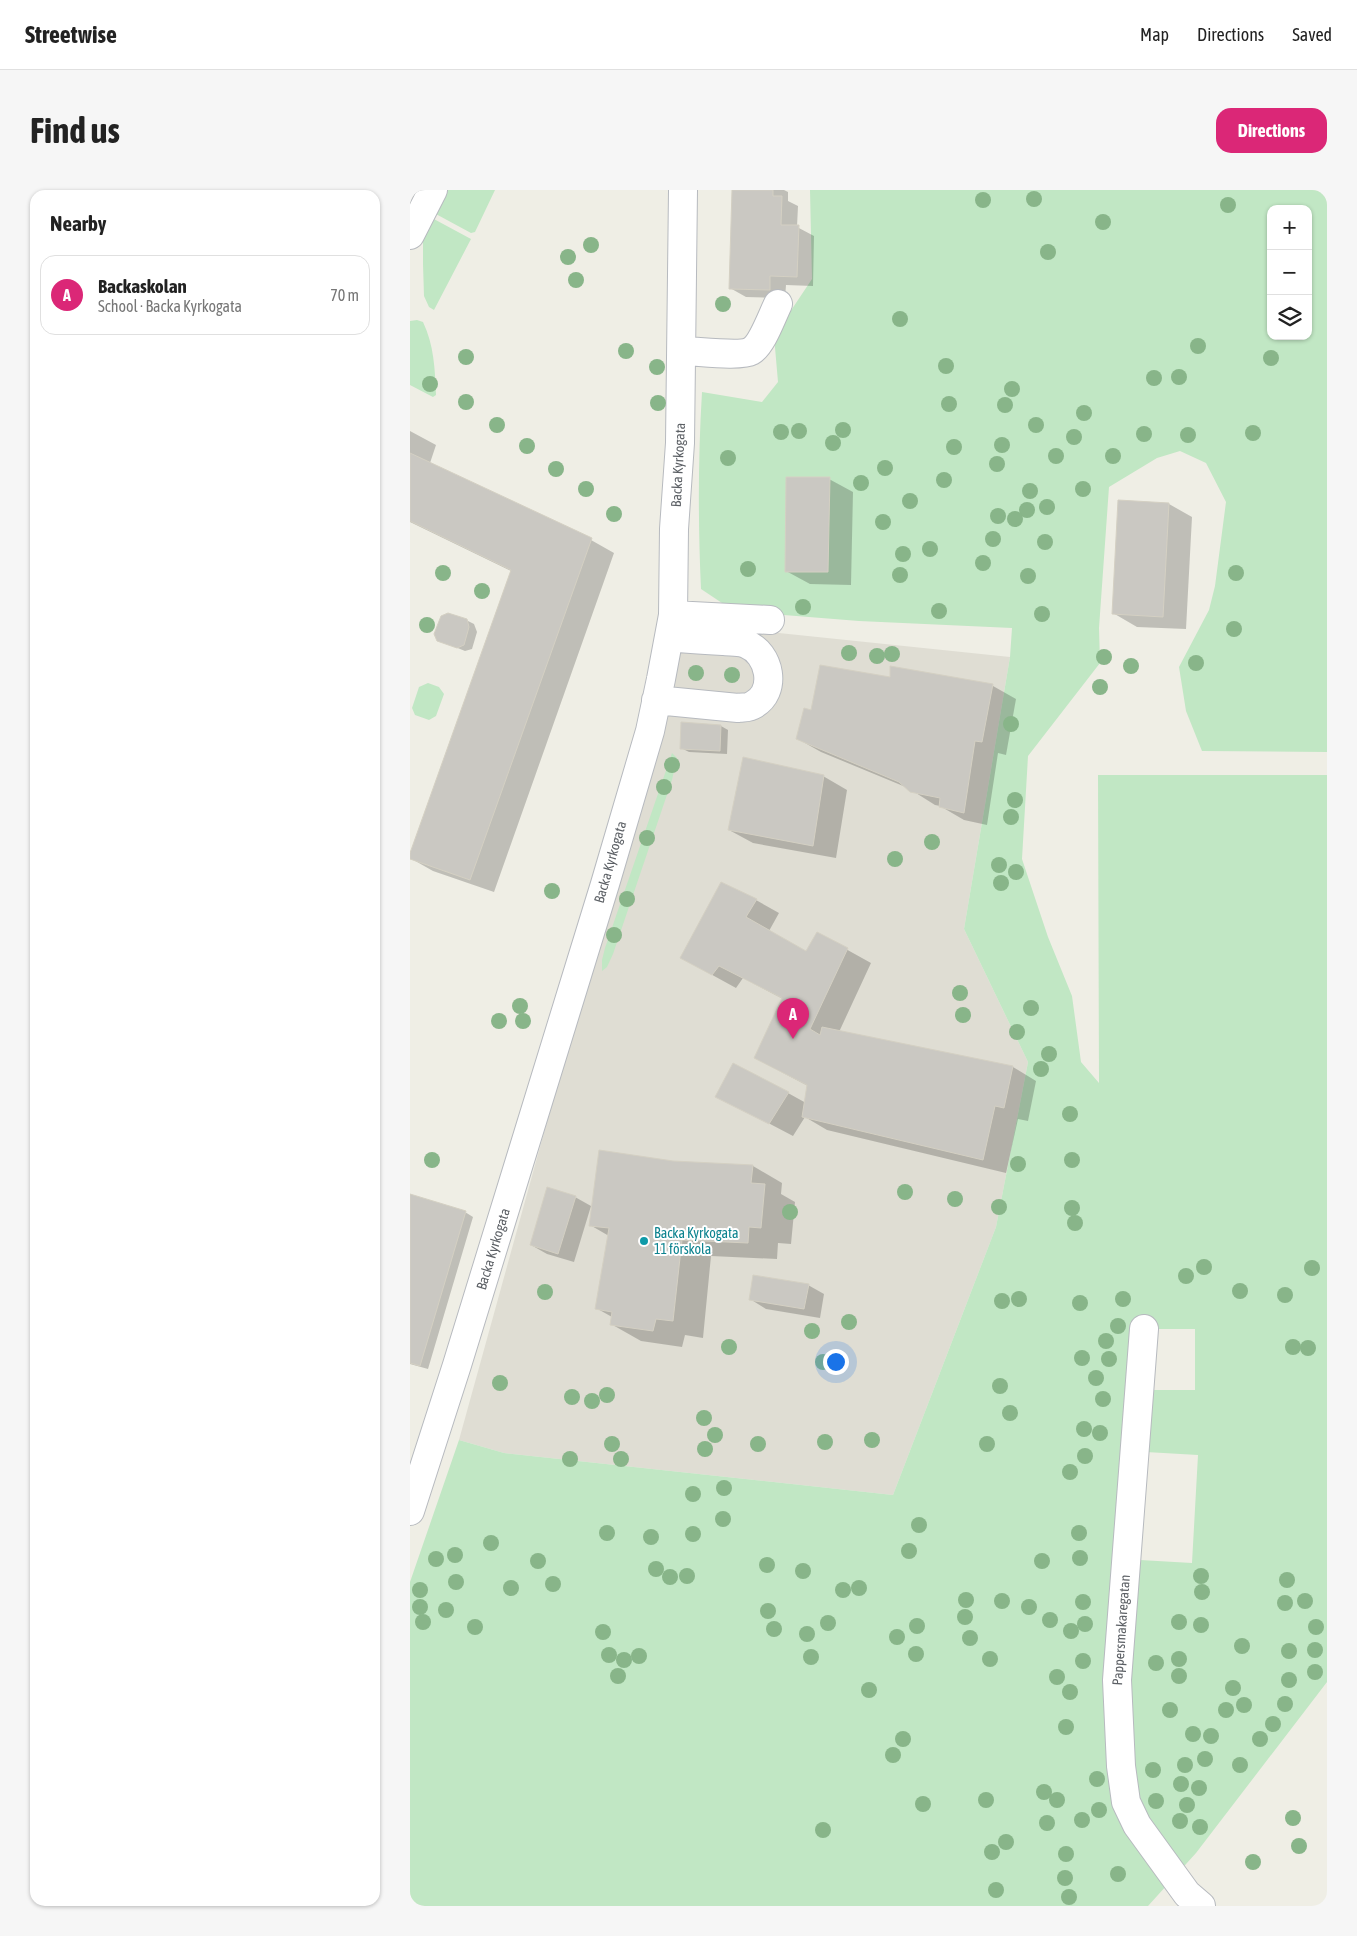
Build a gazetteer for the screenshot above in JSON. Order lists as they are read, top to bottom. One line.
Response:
{"streets":{"street":["Backa Kyrkogata","Pappersmakaregatan"]},"places":["Backa Kyrkogata 11 förskola"],"page":{"header":"Streetwise","nav":["Map","Directions","Saved"],"buttons":"Directions","title":"Find us","heading":"Nearby","map_buttons":["+","−"],"list":[{"mark":"A","name":"Backaskolan","note":"School · Backa Kyrkogata","value":"70 m"}],"pins":"A"}}
